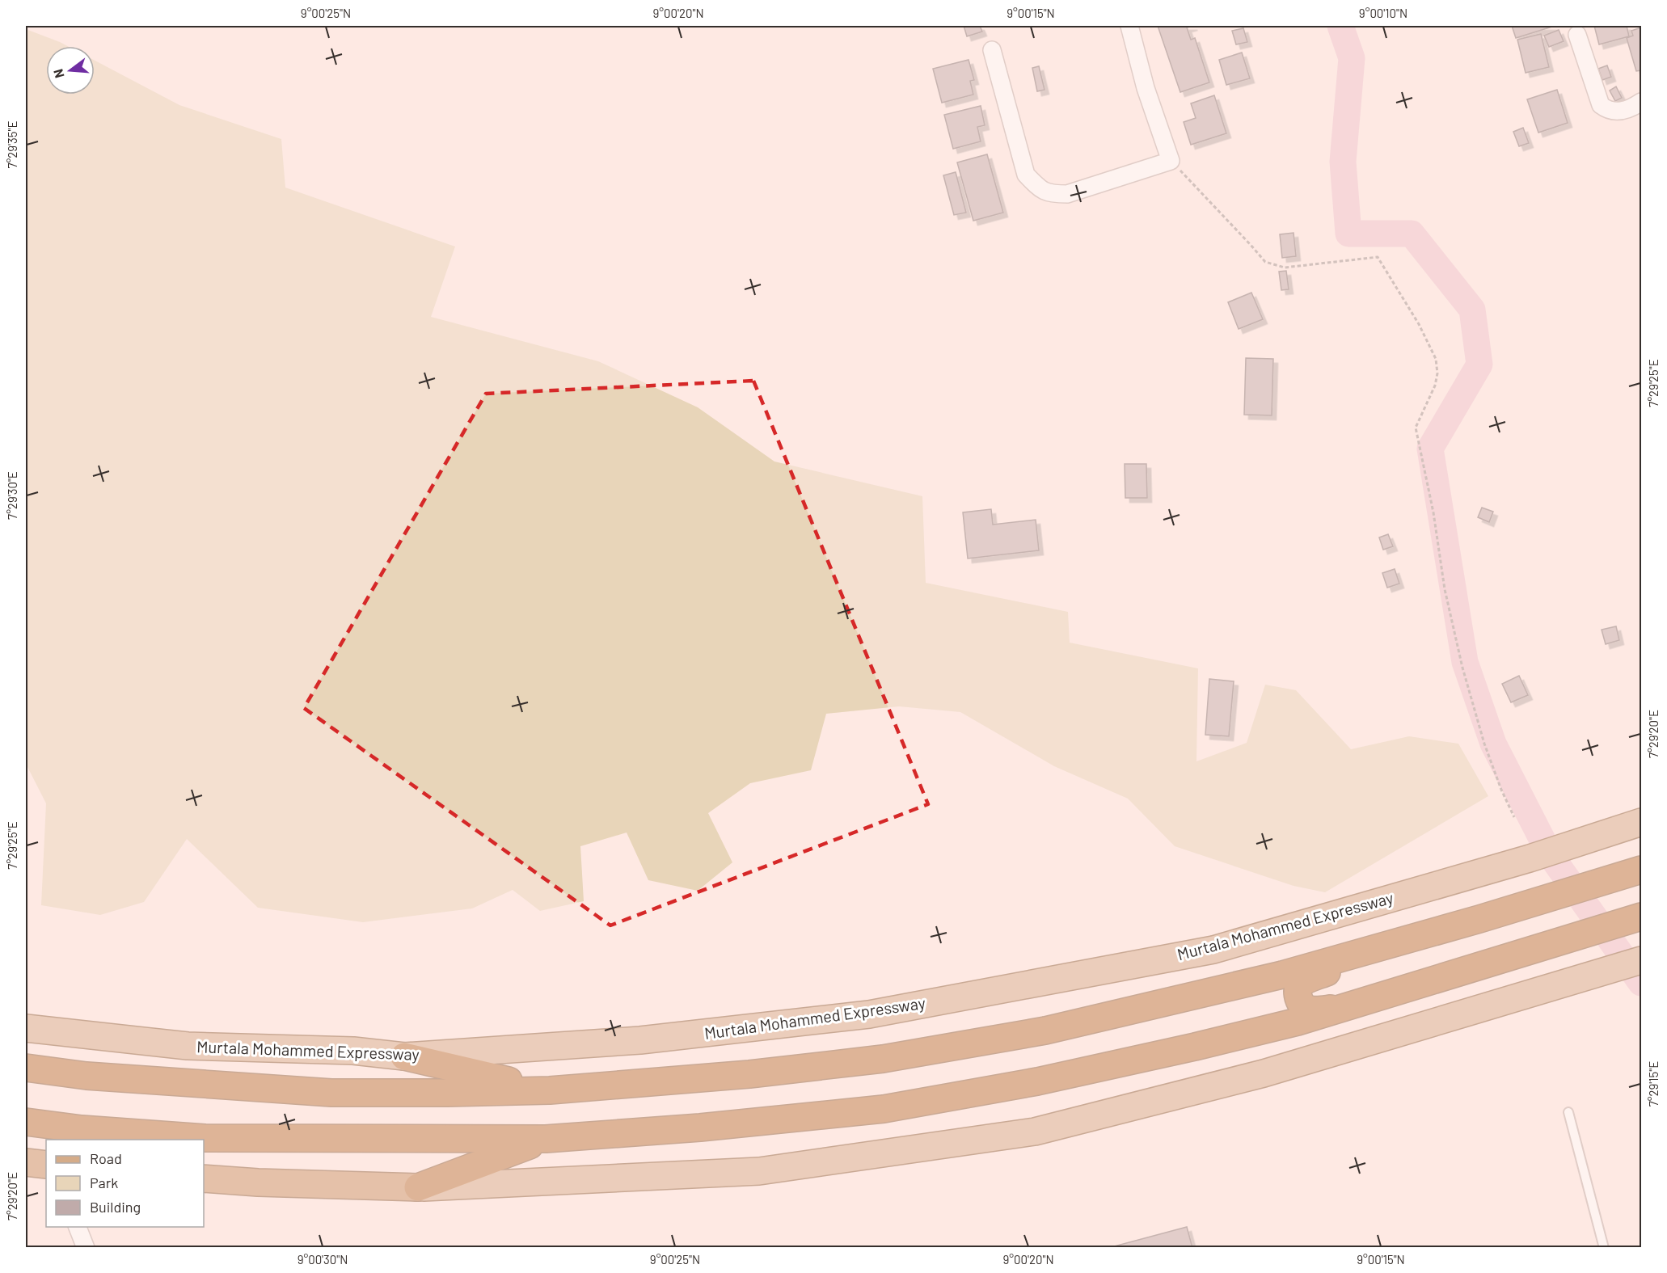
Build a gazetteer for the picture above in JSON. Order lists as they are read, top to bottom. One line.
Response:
{"streets":{"main road":["Murtala Mohammed Expressway"]},"legend":["Road","Park","Building"],"north":"left","coordinates":["9°00'25\"N","9°00'20\"N","9°00'15\"N","9°00'10\"N","7°29'35\"E","7°29'25\"E","7°29'30\"E","7°29'20\"E","7°29'15\"E","9°00'30\"N"]}
